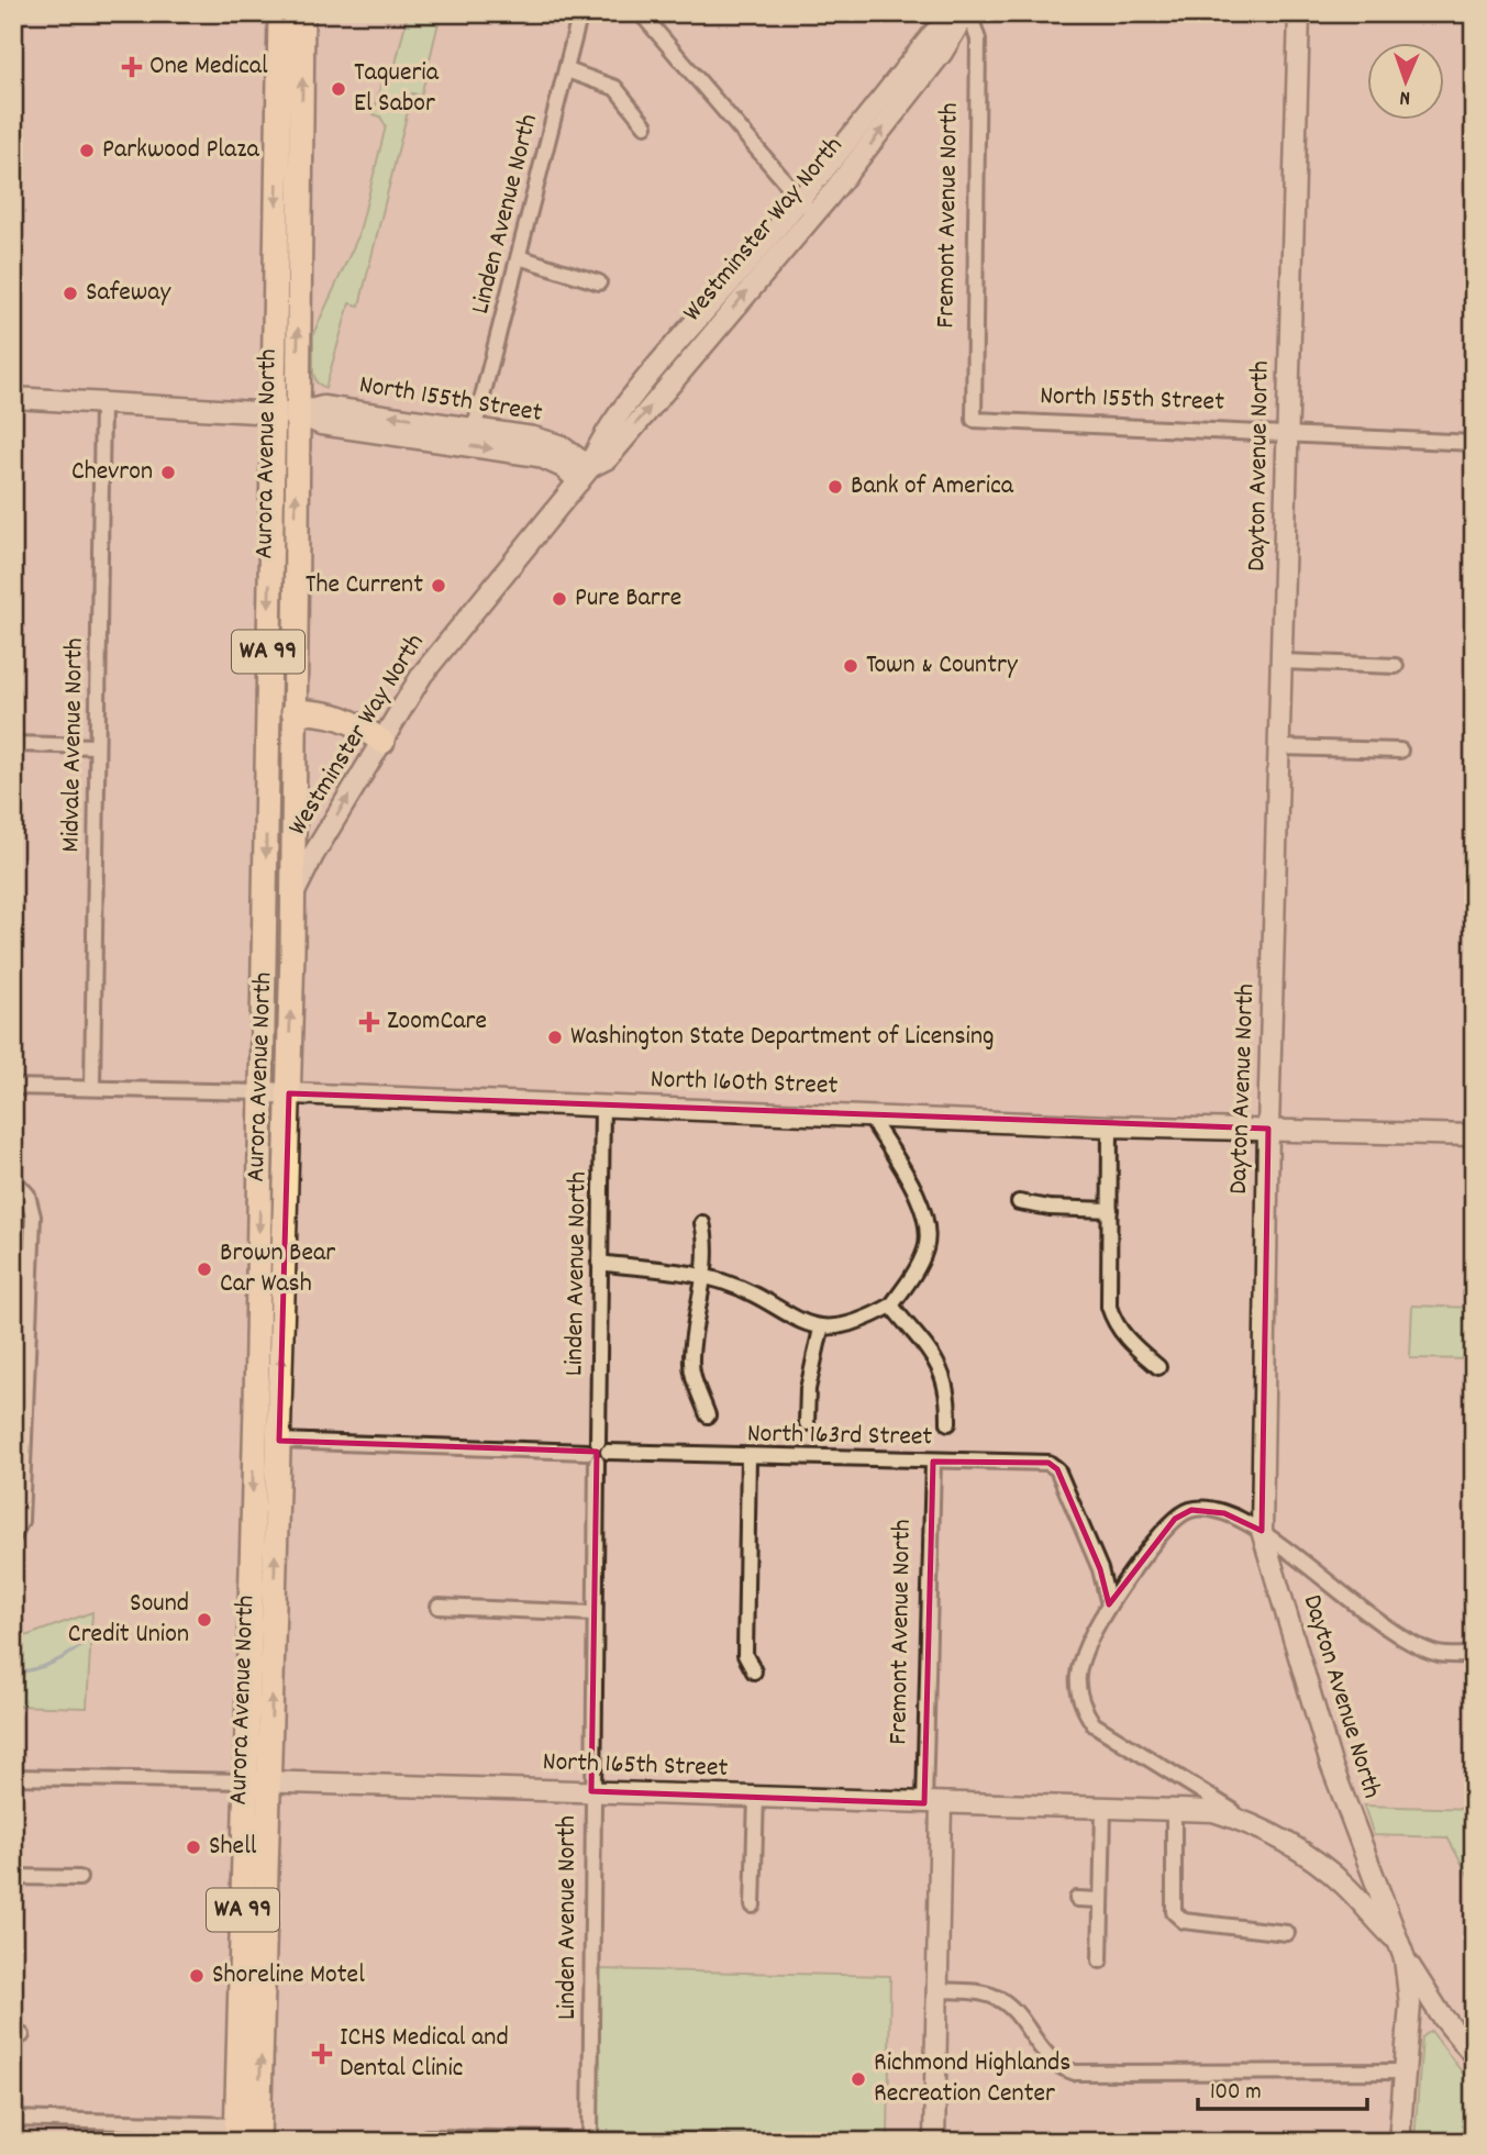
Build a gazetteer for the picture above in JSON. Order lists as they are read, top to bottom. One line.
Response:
{"streets":{"highway":["Aurora Avenue North","WA 99"],"street":["Linden Avenue North","Fremont Avenue North","Westminster Way North","North 155th Street","Dayton Avenue North","Midvale Avenue North","North 160th Street","North 163rd Street","North 165th Street"]},"crossings":[["Linden Avenue North","North 155th Street"],["Linden Avenue North","North 160th Street"],["Linden Avenue North","North 163rd Street"],["Linden Avenue North","North 165th Street"],["Fremont Avenue North","Westminster Way North"],["Fremont Avenue North","North 155th Street"],["Fremont Avenue North","North 163rd Street"],["Fremont Avenue North","North 165th Street"],["Westminster Way North","North 155th Street"],["Westminster Way North","Aurora Avenue North"],["North 155th Street","Aurora Avenue North"],["North 155th Street","Dayton Avenue North"],["North 155th Street","Midvale Avenue North"],["Aurora Avenue North","North 160th Street"],["Aurora Avenue North","North 163rd Street"],["Aurora Avenue North","North 165th Street"],["Dayton Avenue North","North 160th Street"],["Dayton Avenue North","North 165th Street"],["Midvale Avenue North","North 160th Street"]],"places":{"health":["One Medical","ZoomCare","ICHS Medical and Dental Clinic"],"other":["Taqueria El Sabor","Parkwood Plaza","Safeway","Chevron","Bank of America","The Current","Pure Barre","Town & Country","Washington State Department of Licensing","Brown Bear Car Wash","Sound Credit Union","Shell","Shoreline Motel","Richmond Highlands Recreation Center"]},"scale_bar":"100 m","north":"bottom"}
